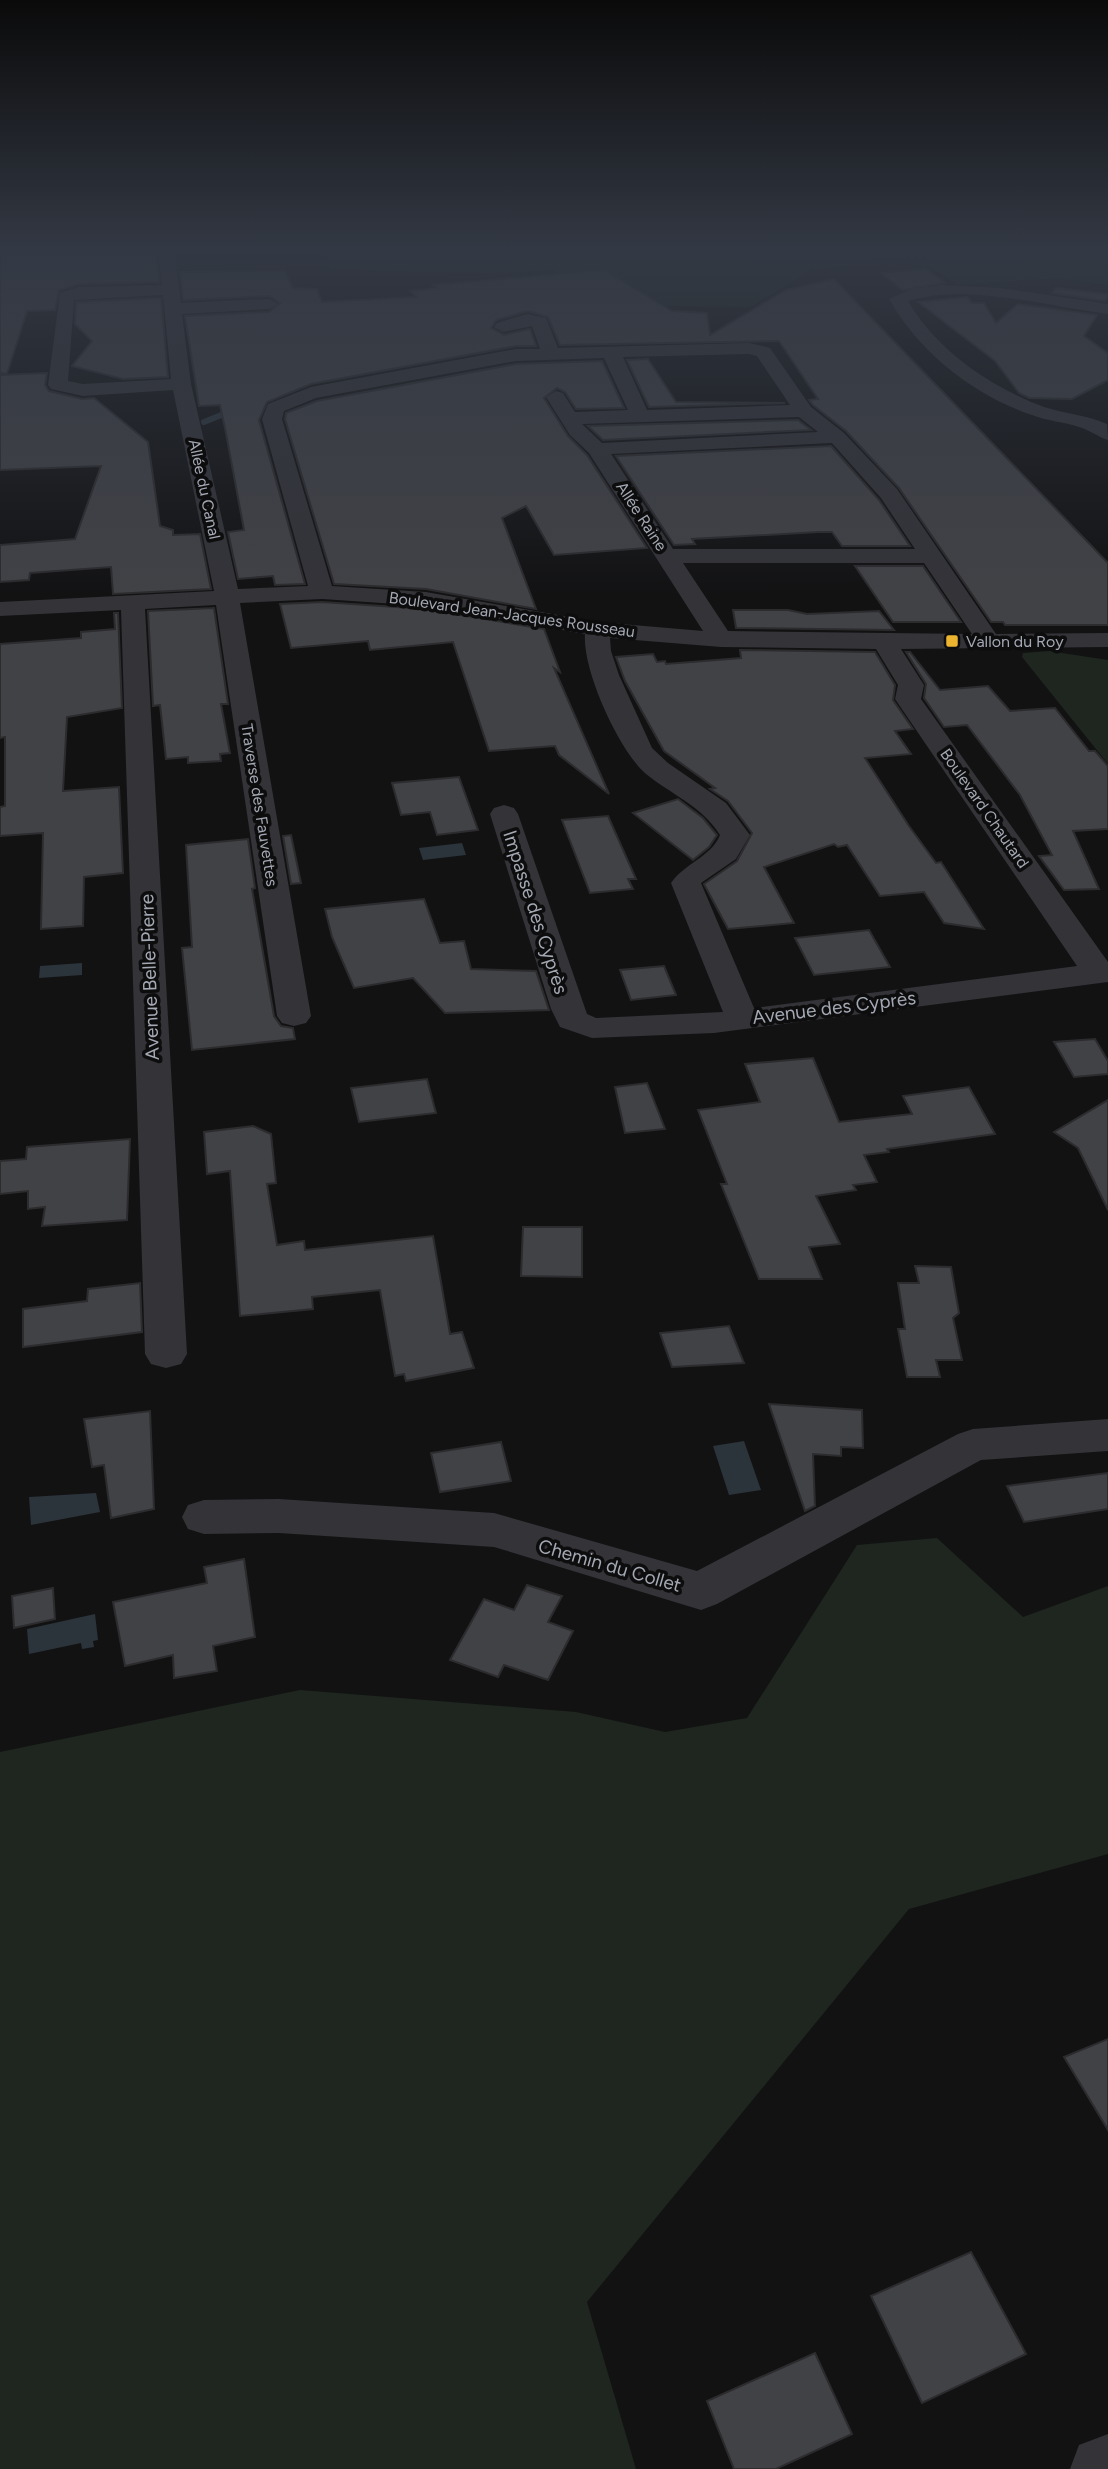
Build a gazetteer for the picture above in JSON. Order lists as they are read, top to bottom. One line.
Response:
{"streets":{"street":["Allée du Canal","Allée Raine","Boulevard Jean-Jacques Rousseau","Traverse des Fauvettes","Boulevard Chautard","Impasse des Cyprès","Avenue Belle-Pierre","Avenue des Cyprès","Chemin du Collet"]},"crossings":[["Allée du Canal","Boulevard Jean-Jacques Rousseau"],["Allée du Canal","Traverse des Fauvettes"],["Allée Raine","Boulevard Jean-Jacques Rousseau"],["Boulevard Jean-Jacques Rousseau","Traverse des Fauvettes"],["Boulevard Jean-Jacques Rousseau","Boulevard Chautard"],["Boulevard Jean-Jacques Rousseau","Avenue Belle-Pierre"],["Boulevard Chautard","Avenue des Cyprès"],["Impasse des Cyprès","Avenue des Cyprès"]],"places":{"transit":["Vallon du Roy"]}}
